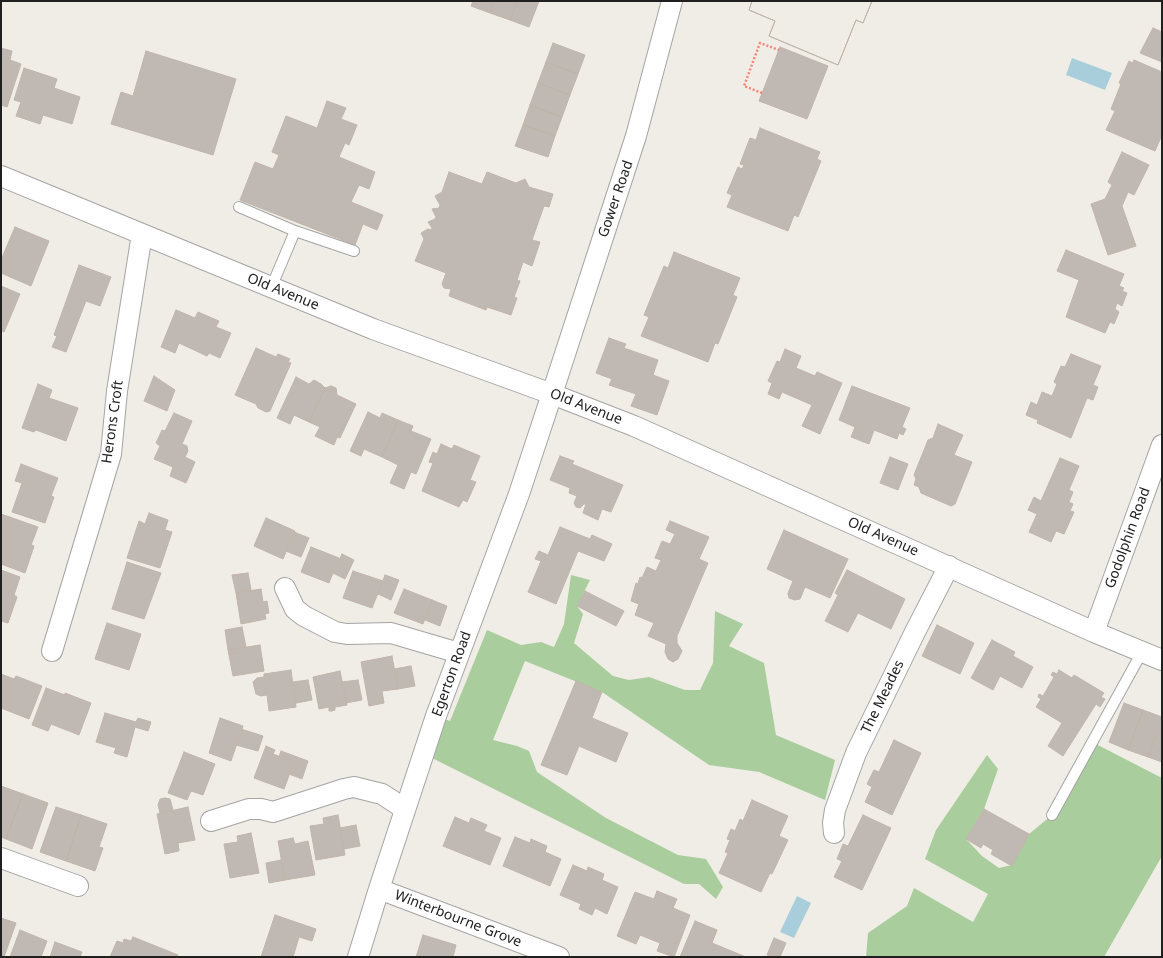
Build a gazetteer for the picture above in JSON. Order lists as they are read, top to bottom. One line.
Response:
{"streets":{"street":["Gower Road","Old Avenue","Herons Croft","Godolphin Road","Egerton Road","The Meades","Winterbourne Grove"]},"crossings":[["Gower Road","Old Avenue"],["Gower Road","Egerton Road"],["Old Avenue","Herons Croft"],["Old Avenue","Godolphin Road"],["Old Avenue","Egerton Road"],["Old Avenue","The Meades"],["Egerton Road","Winterbourne Grove"]]}
